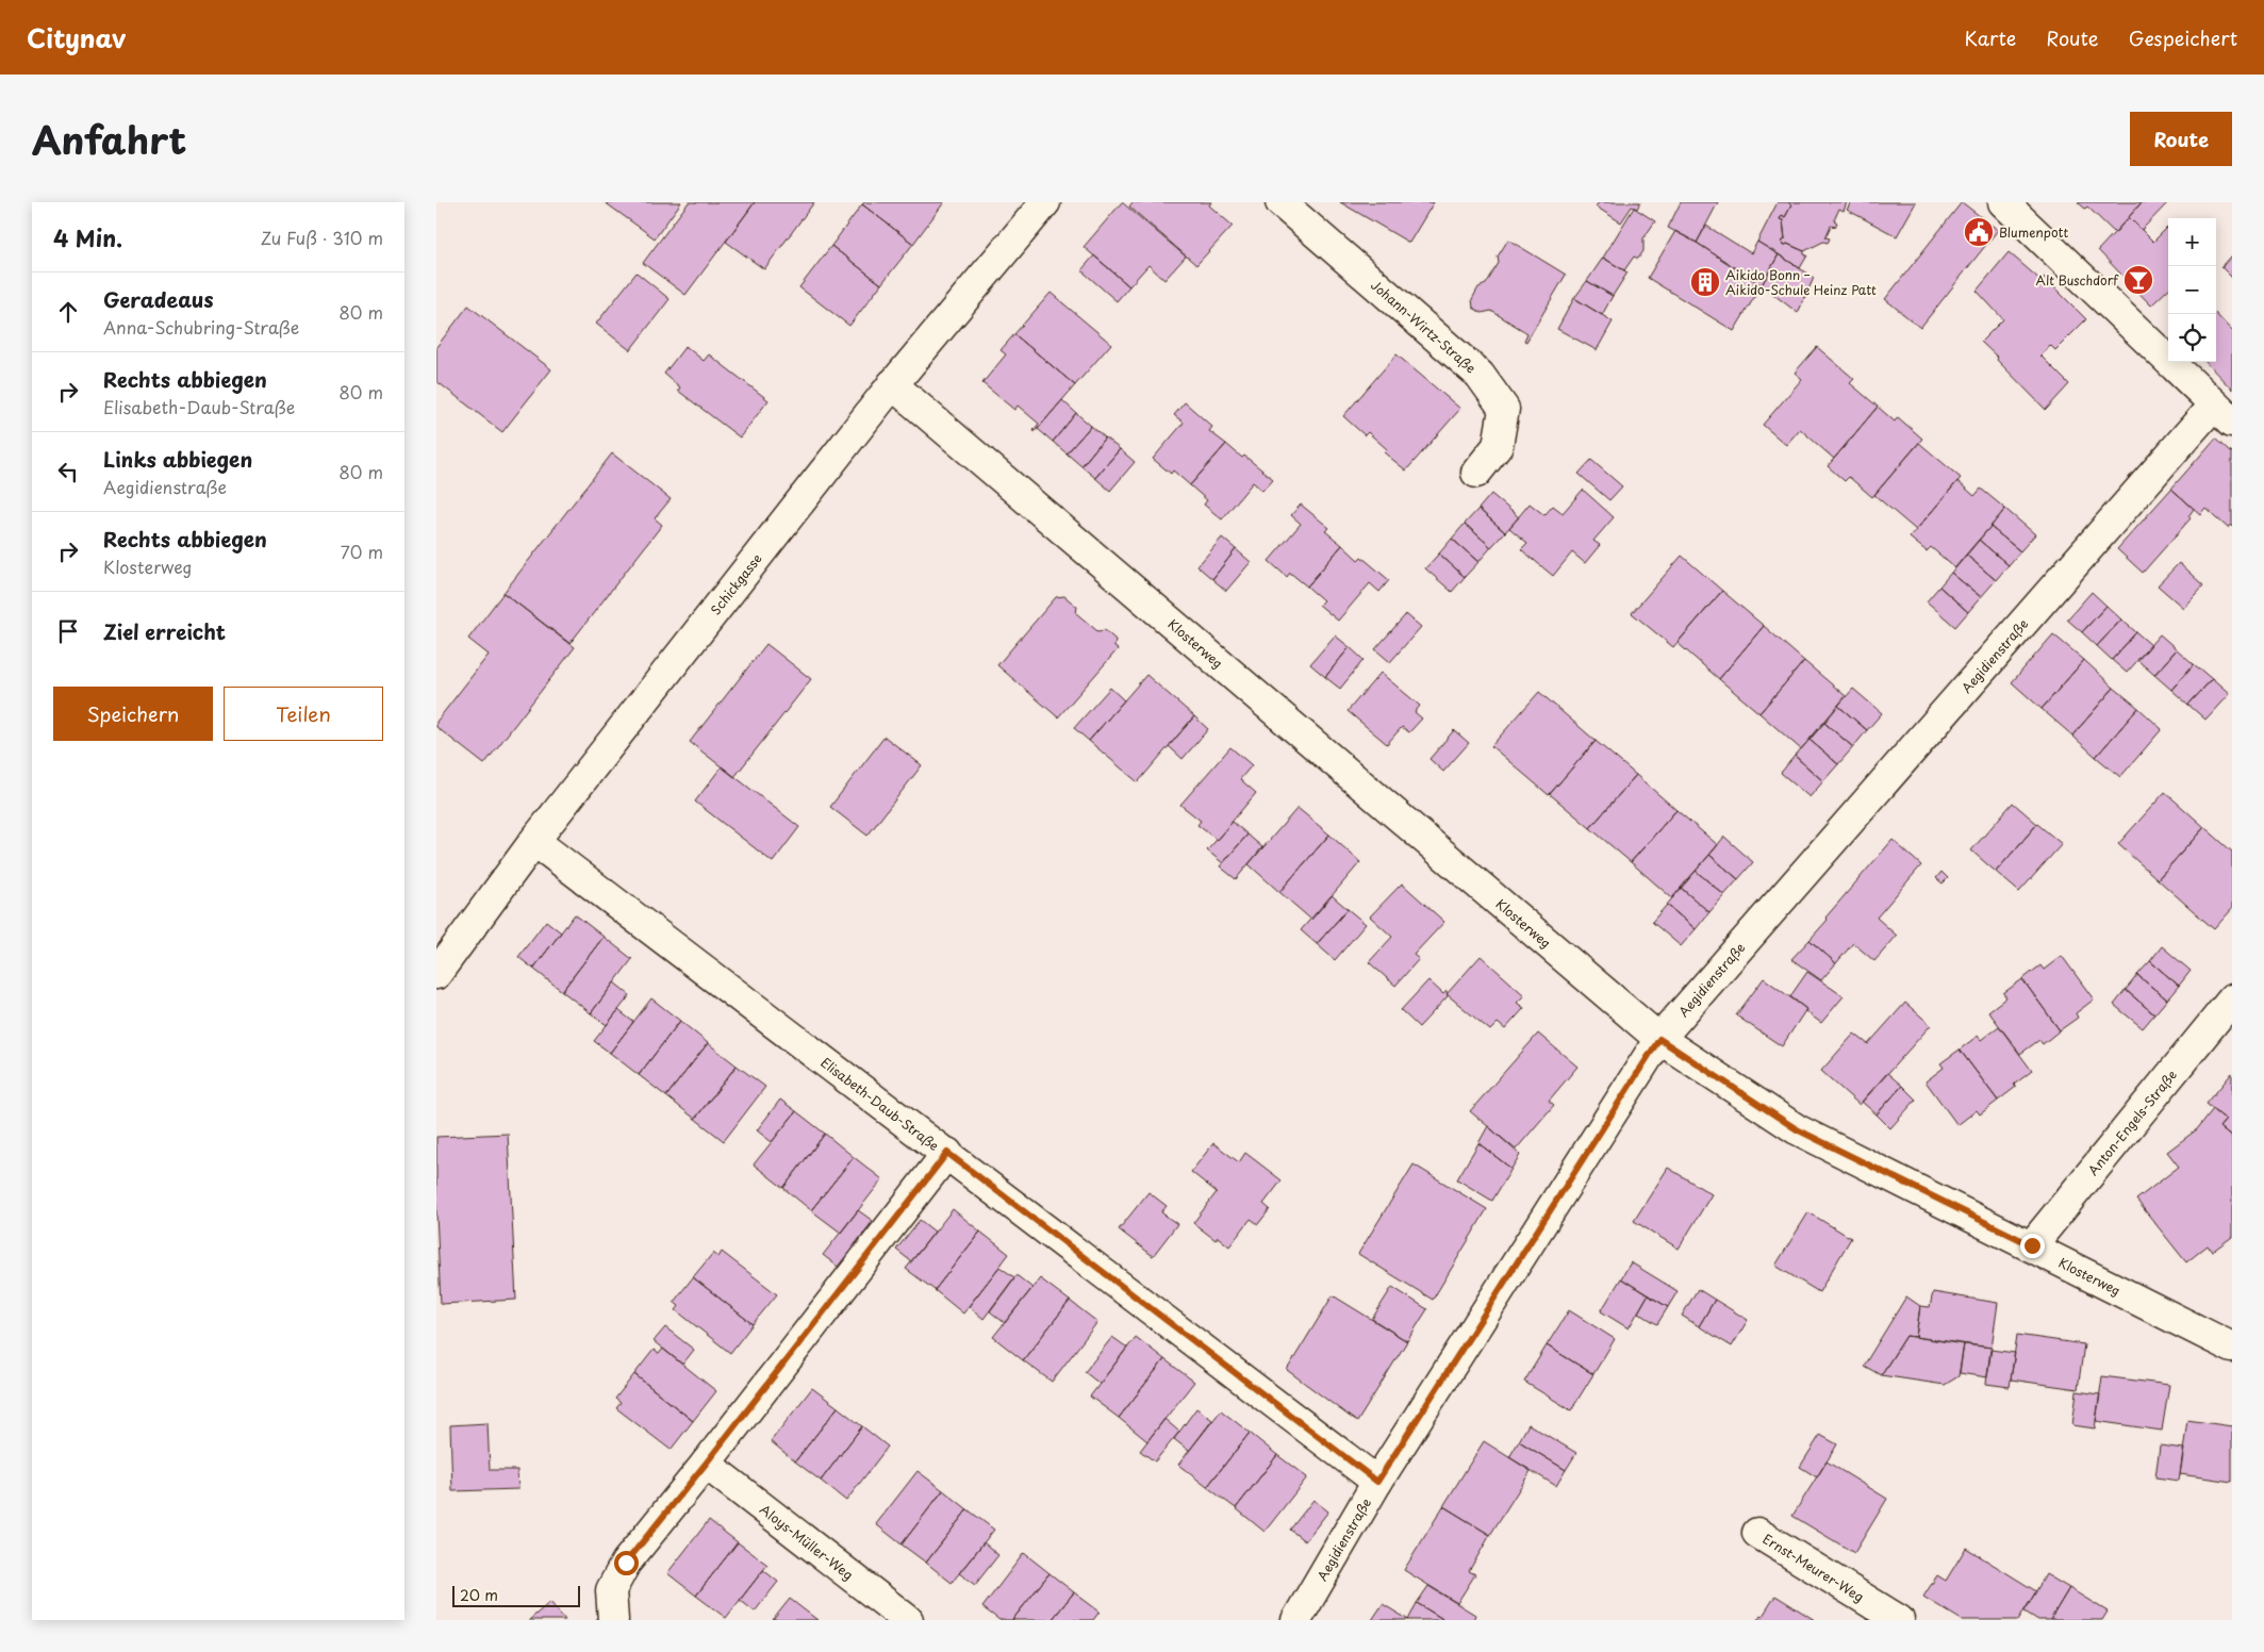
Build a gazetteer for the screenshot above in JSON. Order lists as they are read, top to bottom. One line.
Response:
{"streets":{"street":["Johann-Wirtz-Straße","Schickgasse","Klosterweg","Aegidienstraße","Elisabeth-Daub-Straße","Anton-Engels-Straße","Aloys-Müller-Weg","Ernst-Meurer-Weg"]},"crossings":[["Schickgasse","Klosterweg"],["Schickgasse","Elisabeth-Daub-Straße"],["Klosterweg","Aegidienstraße"],["Klosterweg","Anton-Engels-Straße"],["Aegidienstraße","Elisabeth-Daub-Straße"]],"places":{"public building":["Blumenpott"],"bar":["Alt Buschdorf"],"building":["Aikido Bonn – Aikido-Schule Heinz Patt"]},"scale_bar":"20 m","page":{"header":"Citynav","nav":["Karte","Route","Gespeichert"],"title":"Anfahrt","buttons":["Route",["Speichern","Teilen"]],"heading":["4 Min.","Zu Fuß · 310 m"],"map_buttons":["+","−"],"list":[["Geradeaus","Anna-Schubring-Straße","80 m"],["Rechts abbiegen","Elisabeth-Daub-Straße","80 m"],["Links abbiegen","Aegidienstraße","80 m"],["Rechts abbiegen","Klosterweg","70 m"],"Ziel erreicht"],"scale":"20 m"}}
